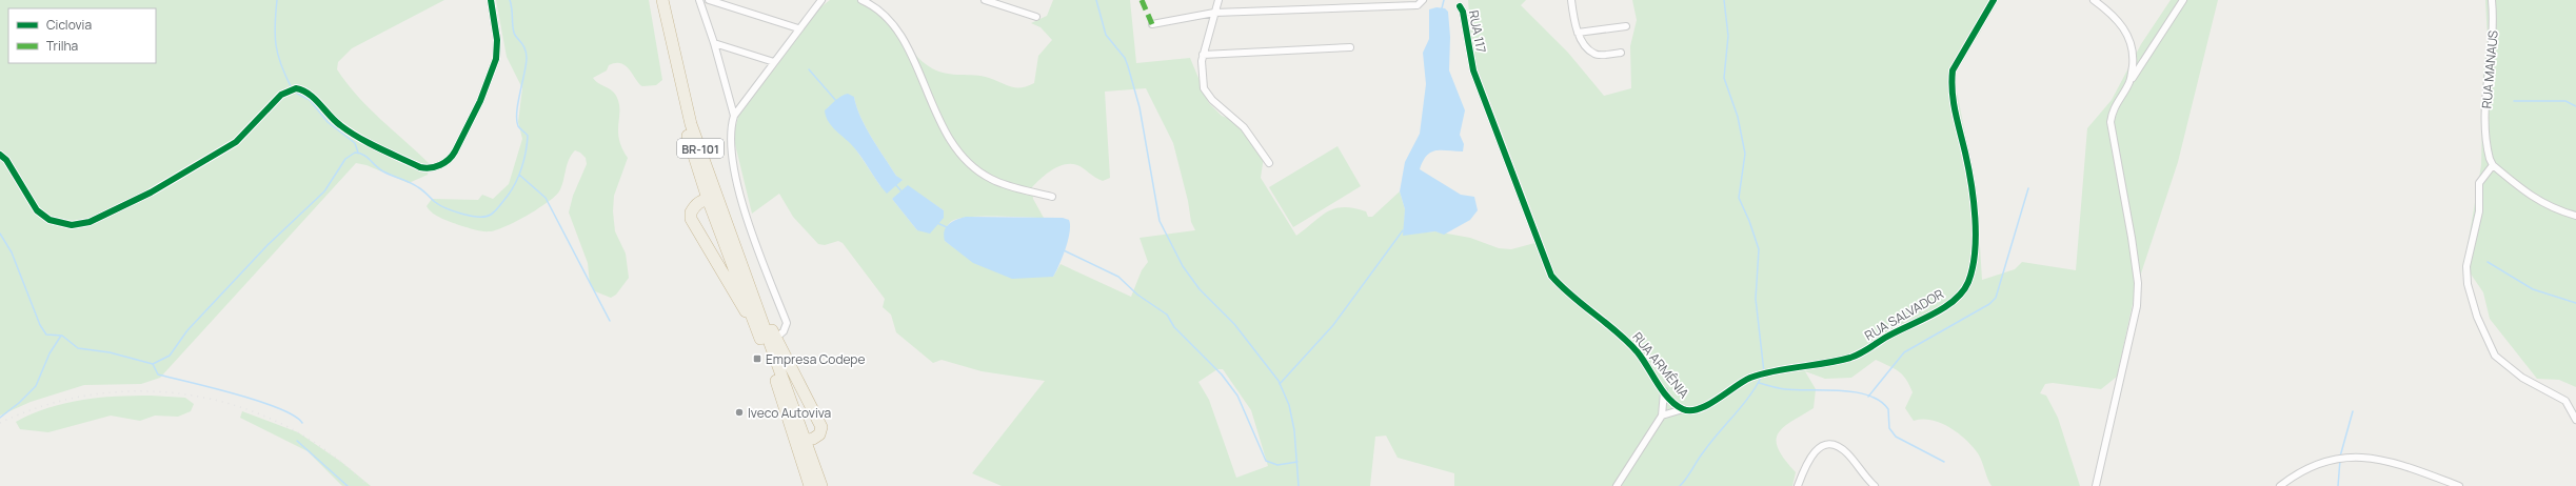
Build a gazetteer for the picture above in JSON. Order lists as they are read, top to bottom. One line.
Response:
{"streets":{"highway":["BR-101"],"street":["RUA 117","RUA MANAUS","RUA SALVADOR","RUA ARMÊNIA"]},"crossings":[["RUA 117","RUA ARMÊNIA"],["RUA SALVADOR","RUA ARMÊNIA"]],"places":{"transit":["Empresa Codepe"],"other":["Iveco Autoviva"]},"legend":["Ciclovia","Trilha"]}
